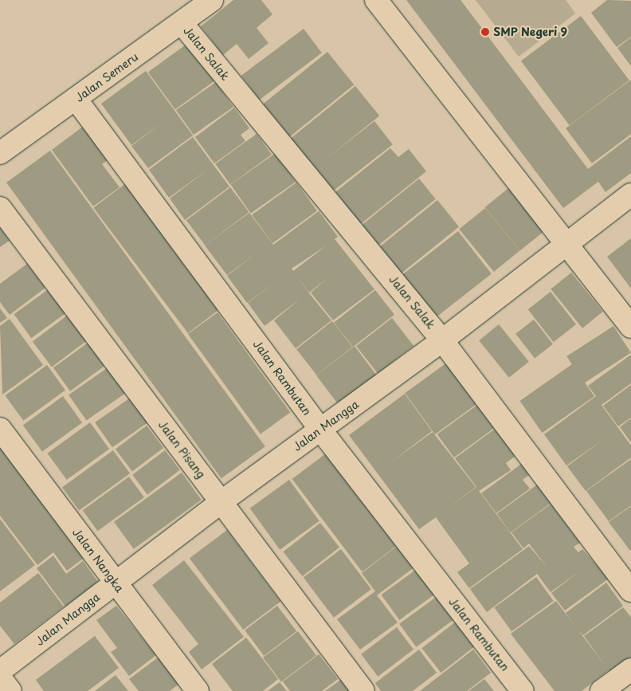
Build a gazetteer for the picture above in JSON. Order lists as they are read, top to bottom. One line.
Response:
{"streets":{"street":["Jalan Salak","Jalan Semeru","Jalan Rambutan","Jalan Mangga","Jalan Pisang","Jalan Nangka"]},"crossings":[["Jalan Salak","Jalan Semeru"],["Jalan Salak","Jalan Mangga"],["Jalan Semeru","Jalan Rambutan"],["Jalan Rambutan","Jalan Mangga"],["Jalan Mangga","Jalan Pisang"],["Jalan Mangga","Jalan Nangka"]],"places":["SMP Negeri 9"]}
